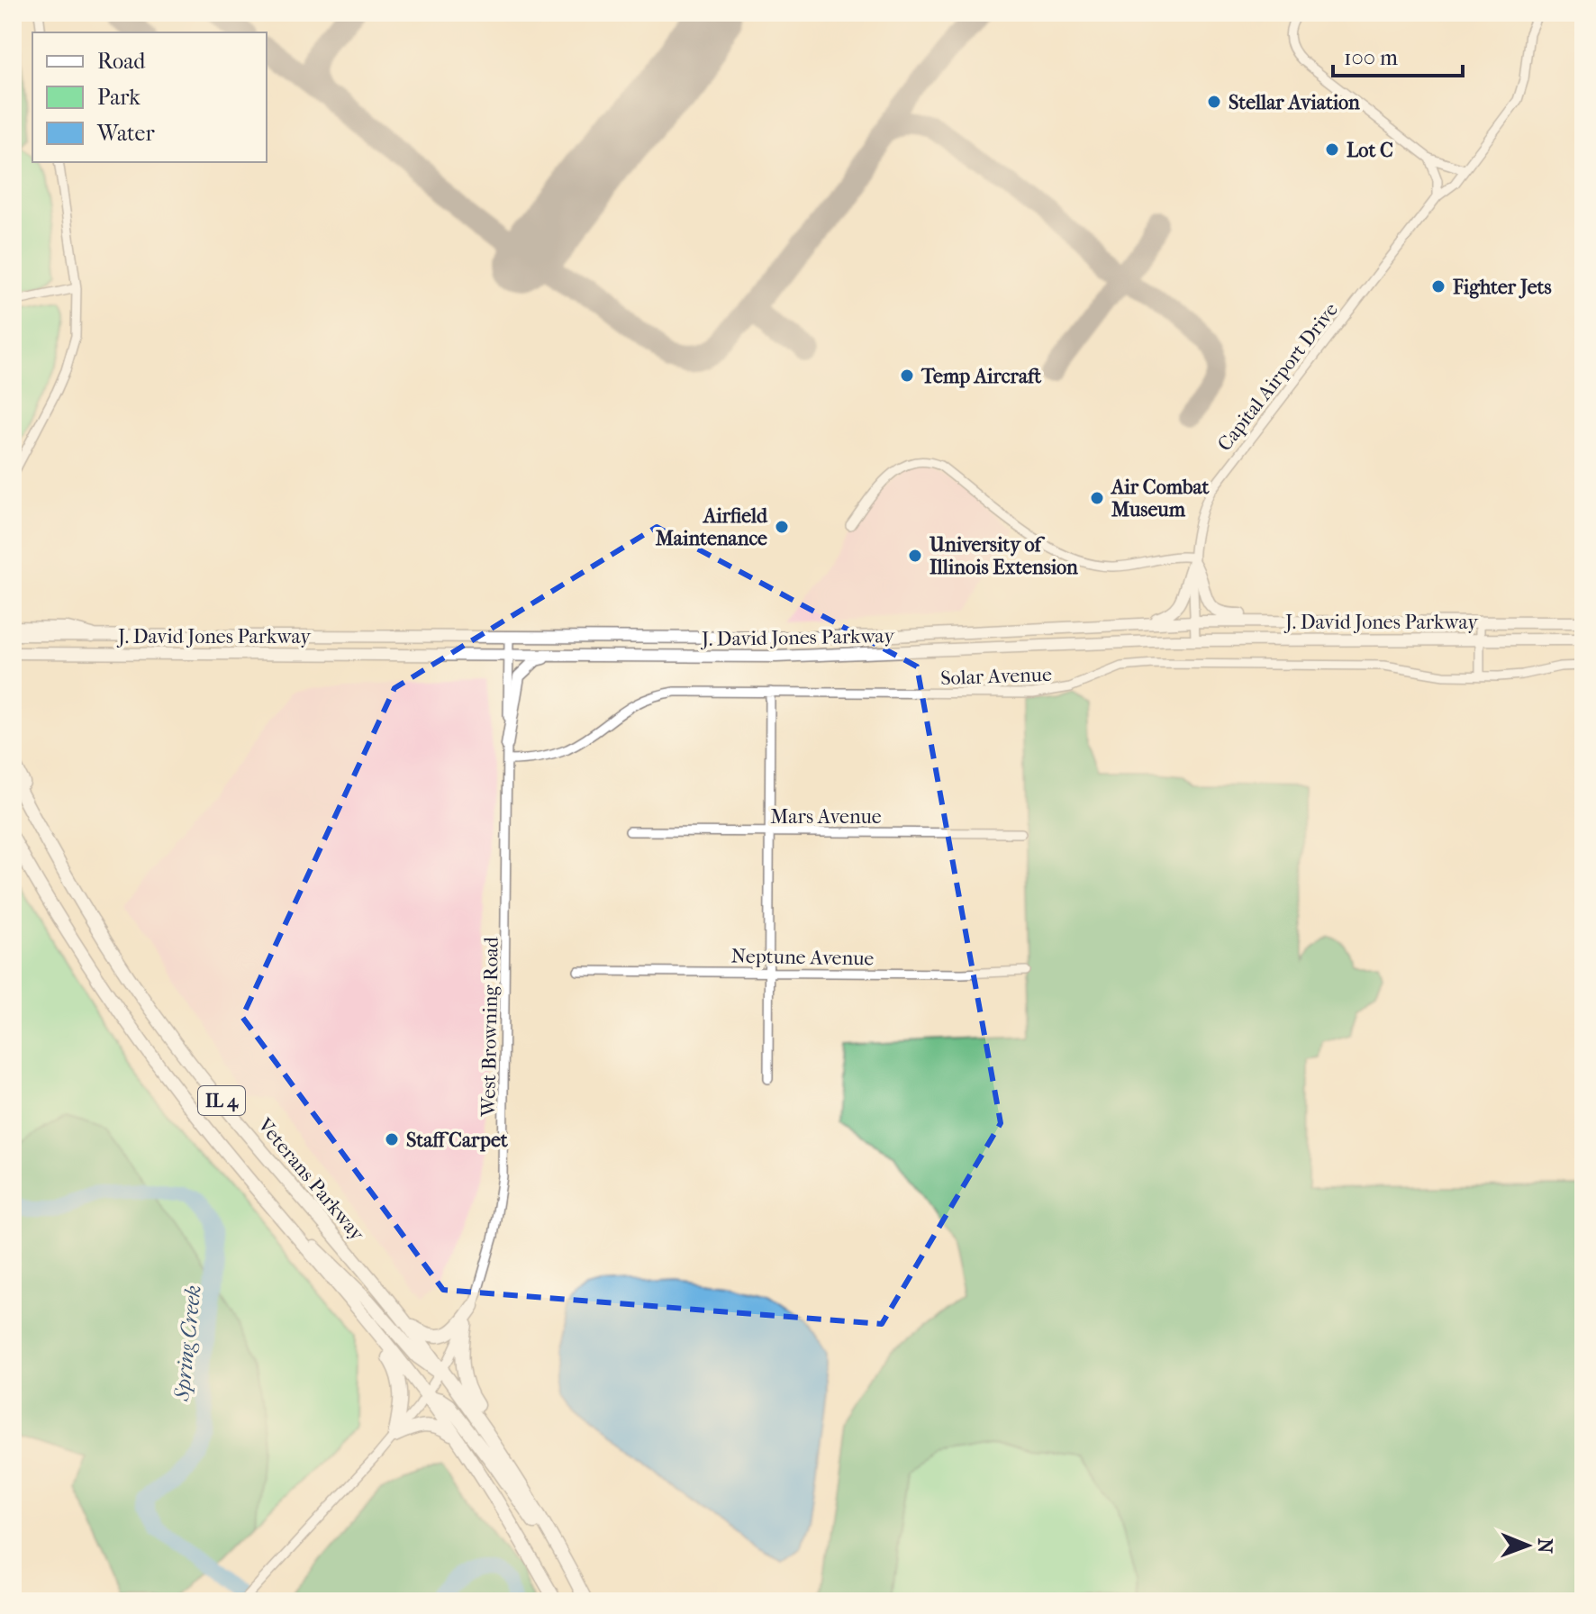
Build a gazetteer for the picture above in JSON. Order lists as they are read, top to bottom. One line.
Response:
{"streets":{"highway":["IL 4","Veterans Parkway"],"main road":["J. David Jones Parkway"],"street":["Capital Airport Drive","Solar Avenue","Mars Avenue","Neptune Avenue","West Browning Road"]},"crossings":[["Capital Airport Drive","J. David Jones Parkway"],["J. David Jones Parkway","West Browning Road"],["Solar Avenue","West Browning Road"],["West Browning Road","IL 4"],["West Browning Road","Veterans Parkway"]],"water":["Spring Creek"],"places":["Stellar Aviation","Lot C","Fighter Jets","Temp Aircraft","Air Combat Museum","Airfield Maintenance","University of Illinois Extension","Staff Carpet"],"legend":["Road","Park","Water"],"scale_bar":"100 m","north":"right"}
